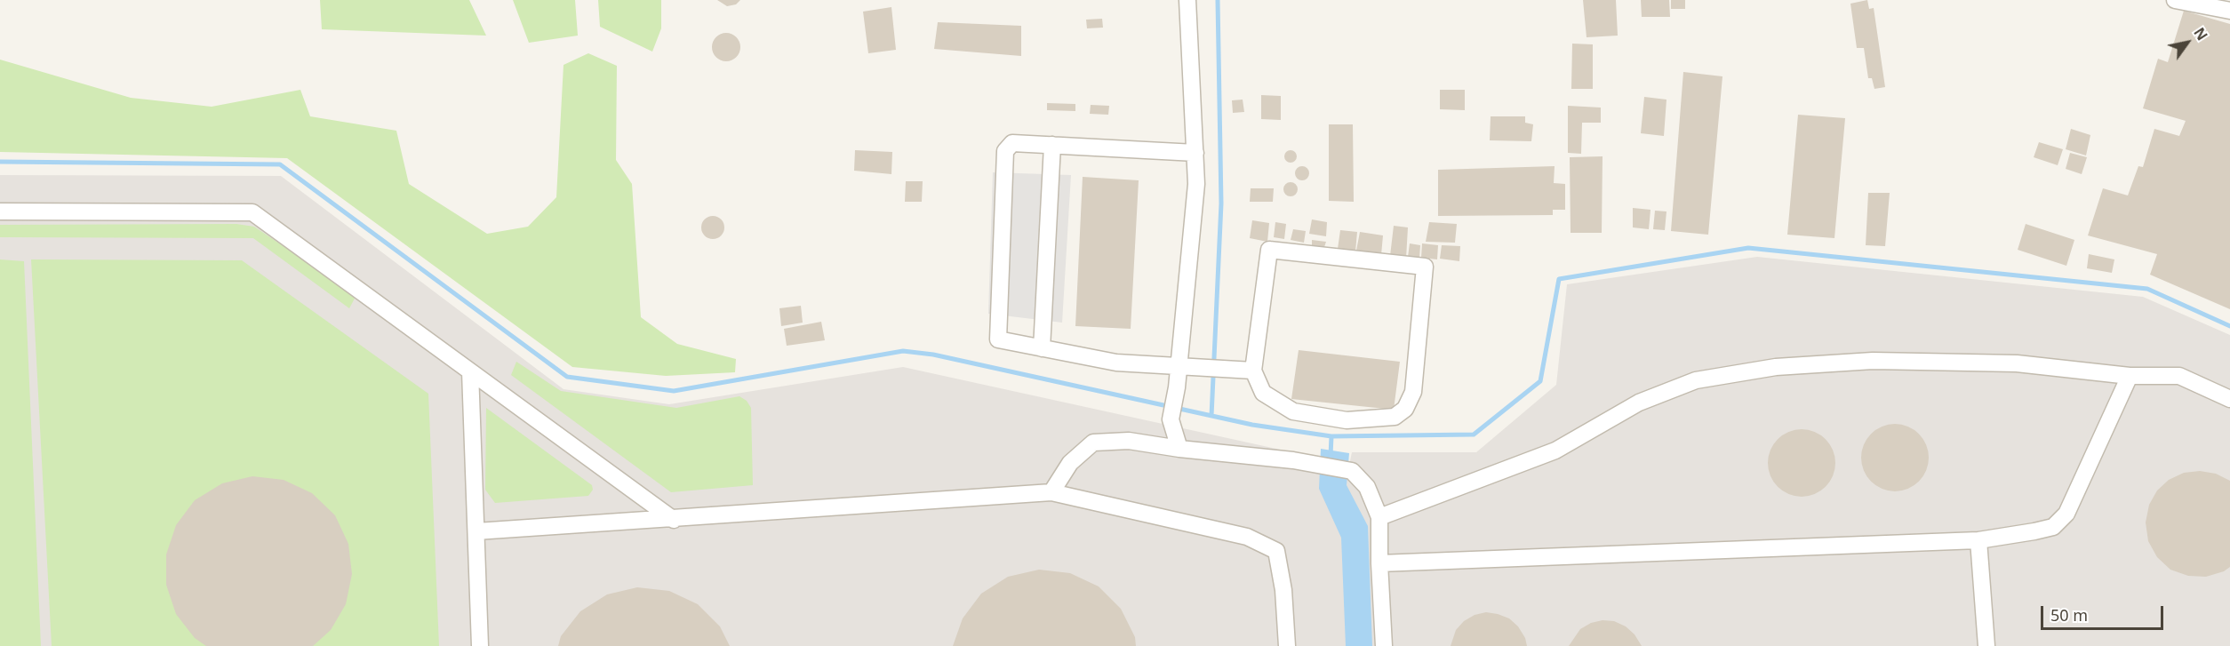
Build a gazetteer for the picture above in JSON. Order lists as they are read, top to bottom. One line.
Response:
{"scale_bar":"50 m","north":"top right"}
